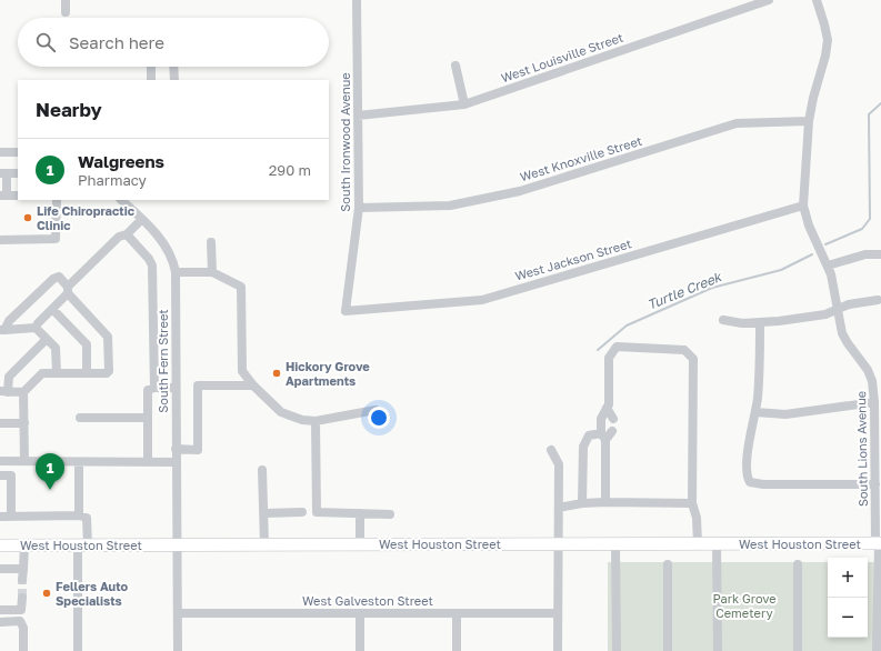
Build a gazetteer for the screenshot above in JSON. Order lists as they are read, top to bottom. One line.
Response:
{"streets":{"main road":["West Houston Street"],"street":["West Louisville Street","South Ironwood Avenue","West Knoxville Street","West Jackson Street","South Fern Street","South Lions Avenue","West Galveston Street"]},"crossings":[["West Louisville Street","South Ironwood Avenue"],["South Ironwood Avenue","West Knoxville Street"],["South Ironwood Avenue","West Jackson Street"],["West Knoxville Street","South Lions Avenue"],["West Jackson Street","South Lions Avenue"],["South Fern Street","West Houston Street"],["South Fern Street","West Galveston Street"],["South Lions Avenue","West Houston Street"]],"water":["Turtle Creek"],"parks":["Park Grove Cemetery"],"places":["Life Chiropractic Clinic","Hickory Grove Apartments","Fellers Auto Specialists"],"page":{"search":"Search here","heading":"Nearby","list":[{"mark":"1","name":"Walgreens","note":"Pharmacy","value":"290 m"}],"pins":"1","map_buttons":["+","−"]}}
